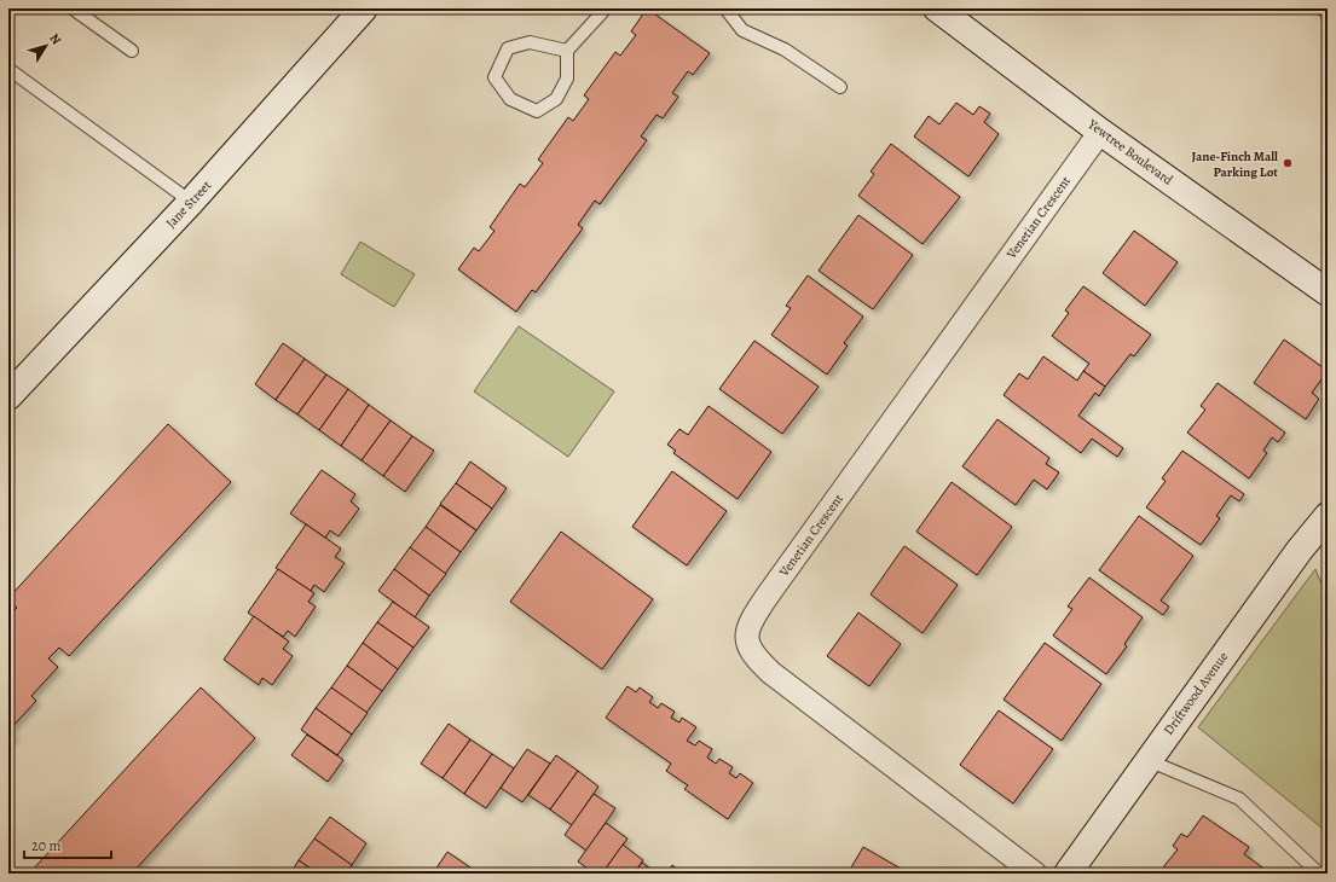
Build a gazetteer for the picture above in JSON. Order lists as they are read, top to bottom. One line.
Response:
{"streets":{"street":["Yewtree Boulevard","Jane Street","Venetian Crescent","Driftwood Avenue"]},"crossings":[["Yewtree Boulevard","Venetian Crescent"]],"places":["Jane-Finch Mall Parking Lot"],"scale_bar":"20 m","north":"top right"}
